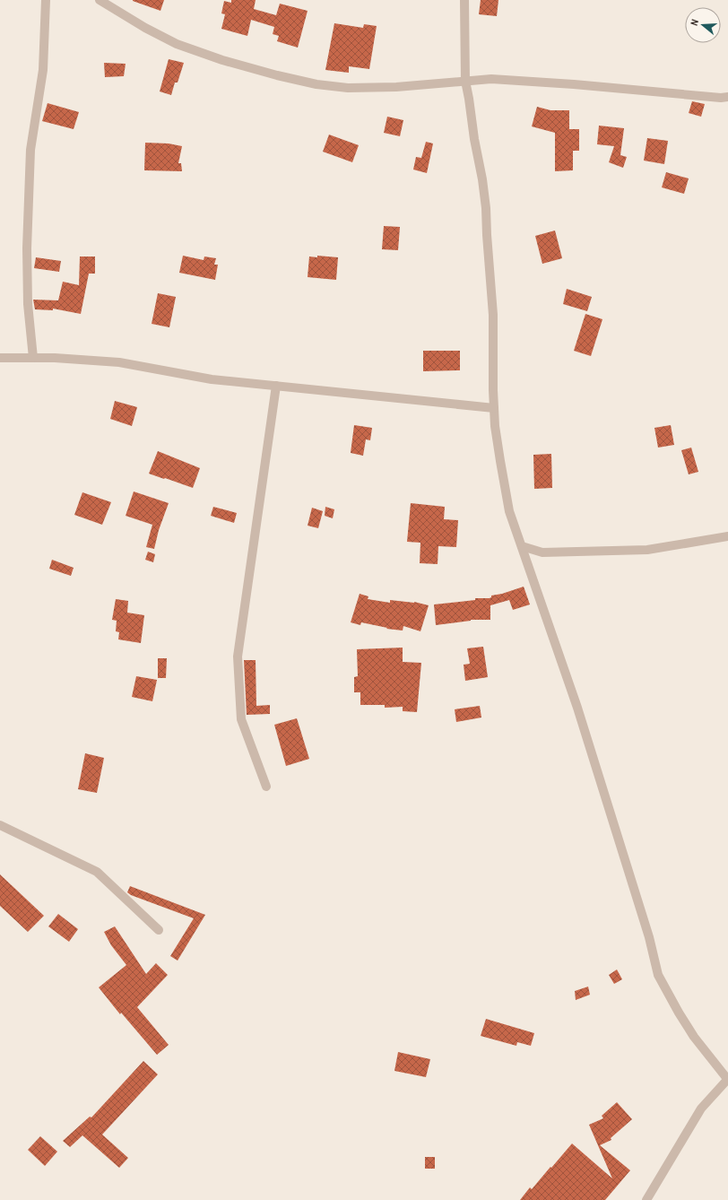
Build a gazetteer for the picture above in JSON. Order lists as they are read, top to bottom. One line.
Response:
{"north":"left"}
